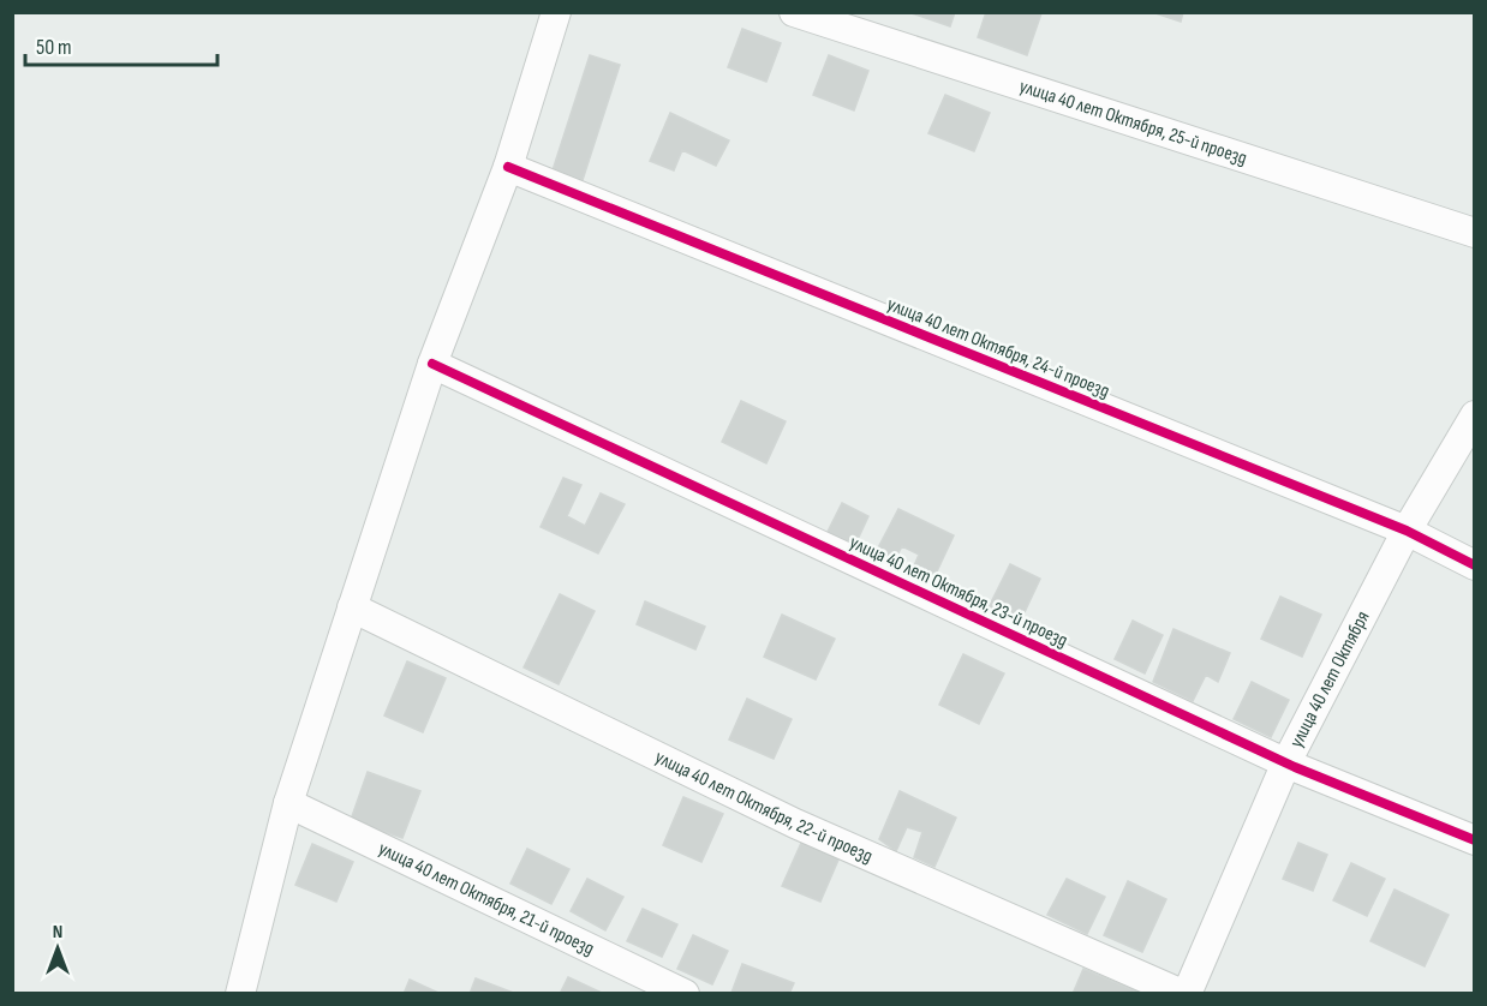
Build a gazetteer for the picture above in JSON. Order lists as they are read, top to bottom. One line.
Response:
{"streets":{"street":["улица 40 лет Октября, 25-й проезд","улица 40 лет Октября, 24-й проезд","улица 40 лет Октября, 23-й проезд","улица 40 лет Октября","улица 40 лет Октября, 22-й проезд","улица 40 лет Октября, 21-й проезд"]},"crossings":[["улица 40 лет Октября, 24-й проезд","улица 40 лет Октября"],["улица 40 лет Октября, 23-й проезд","улица 40 лет Октября"],["улица 40 лет Октября","улица 40 лет Октября, 22-й проезд"]],"scale_bar":"50 m","north":"top"}
